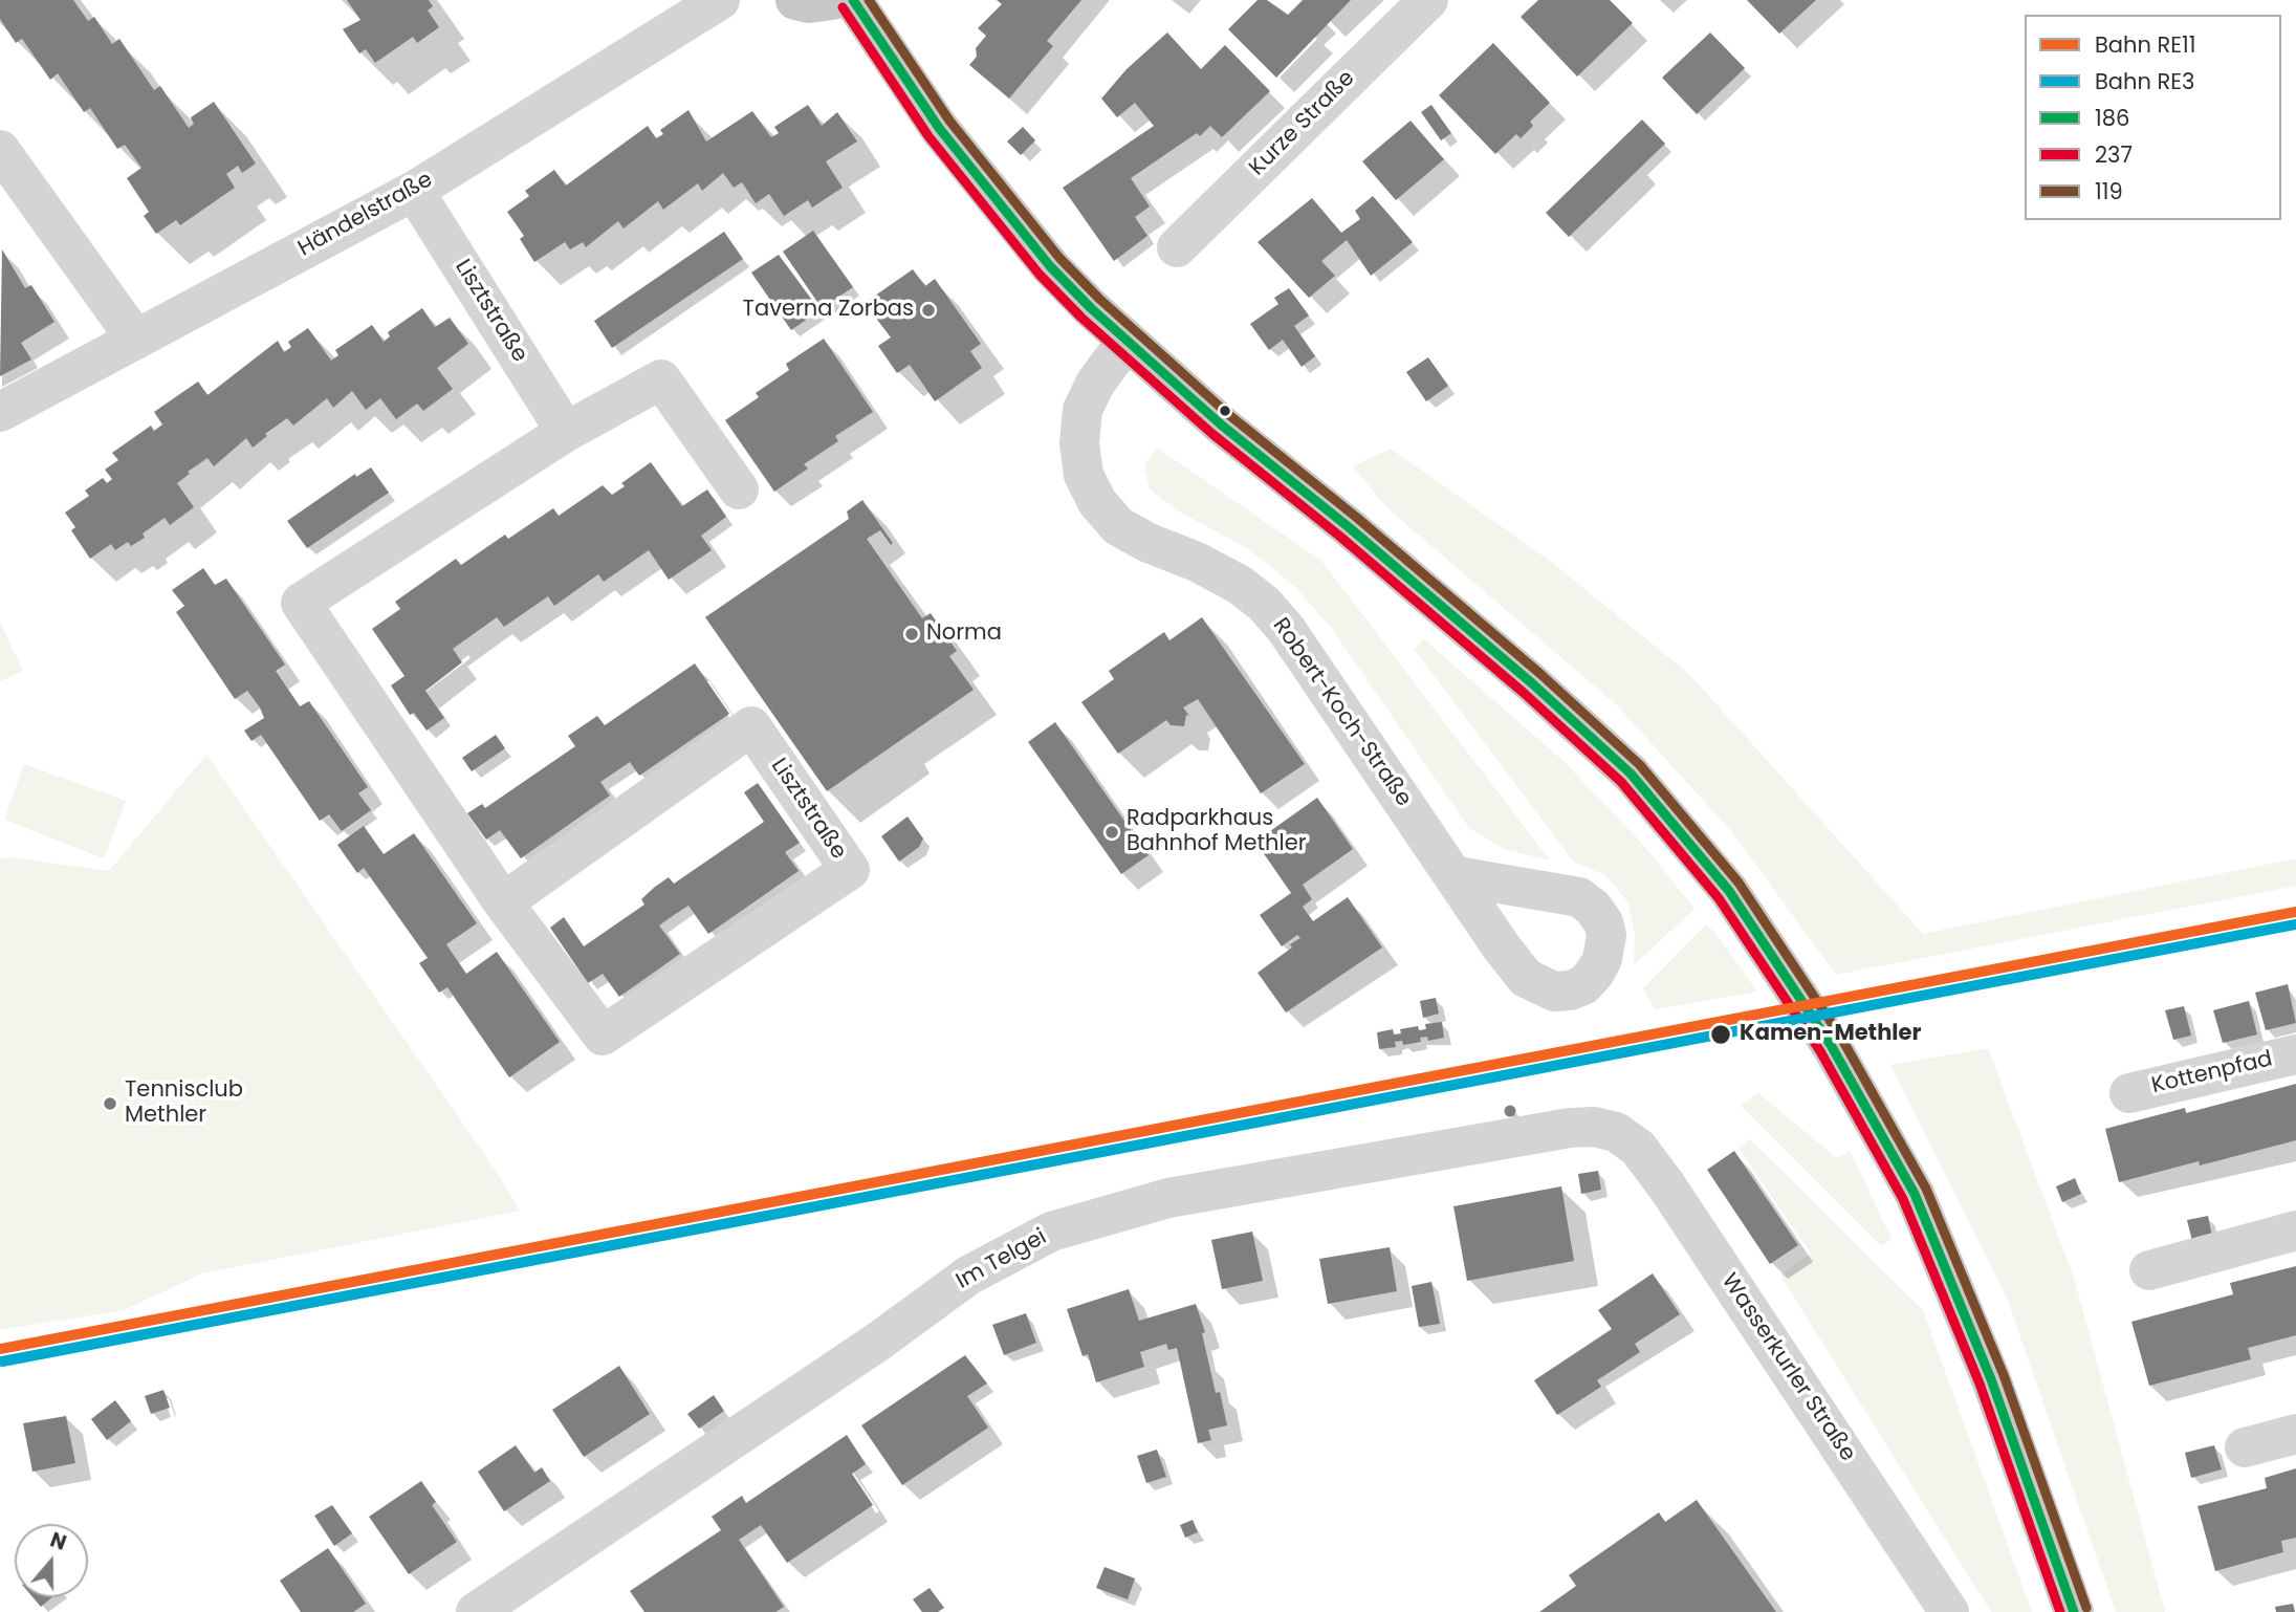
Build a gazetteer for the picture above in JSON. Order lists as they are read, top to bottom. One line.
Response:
{"streets":{"street":["Kurze Straße","Händelstraße","Lisztstraße","Robert-Koch-Straße","Kottenpfad","Im Telgei","Wasserkurler Straße"]},"crossings":[["Händelstraße","Lisztstraße"],["Im Telgei","Wasserkurler Straße"]],"places":["Taverna Zorbas","Norma","Radparkhaus Bahnhof Methler","Kamen-Methler","Tennisclub Methler"],"lines":["transit line 186","transit line 119","transit line 237","rail line RE11","rail line RE3"],"legend":["Bahn RE11","Bahn RE3","186","237","119"],"north":"top"}
